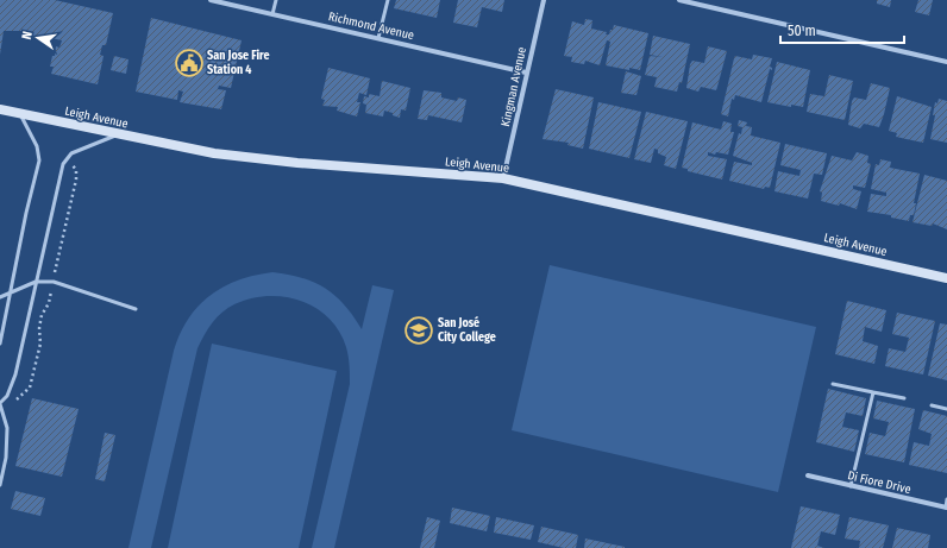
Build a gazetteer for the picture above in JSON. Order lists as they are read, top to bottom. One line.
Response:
{"streets":{"street":["Richmond Avenue","Kingman Avenue","Leigh Avenue","Di Fiore Drive"]},"crossings":[["Richmond Avenue","Kingman Avenue"],["Kingman Avenue","Leigh Avenue"]],"places":{"public building":["San Jose Fire Station 4"],"school or university":["San José City College"]},"scale_bar":"50 m","north":"left"}
